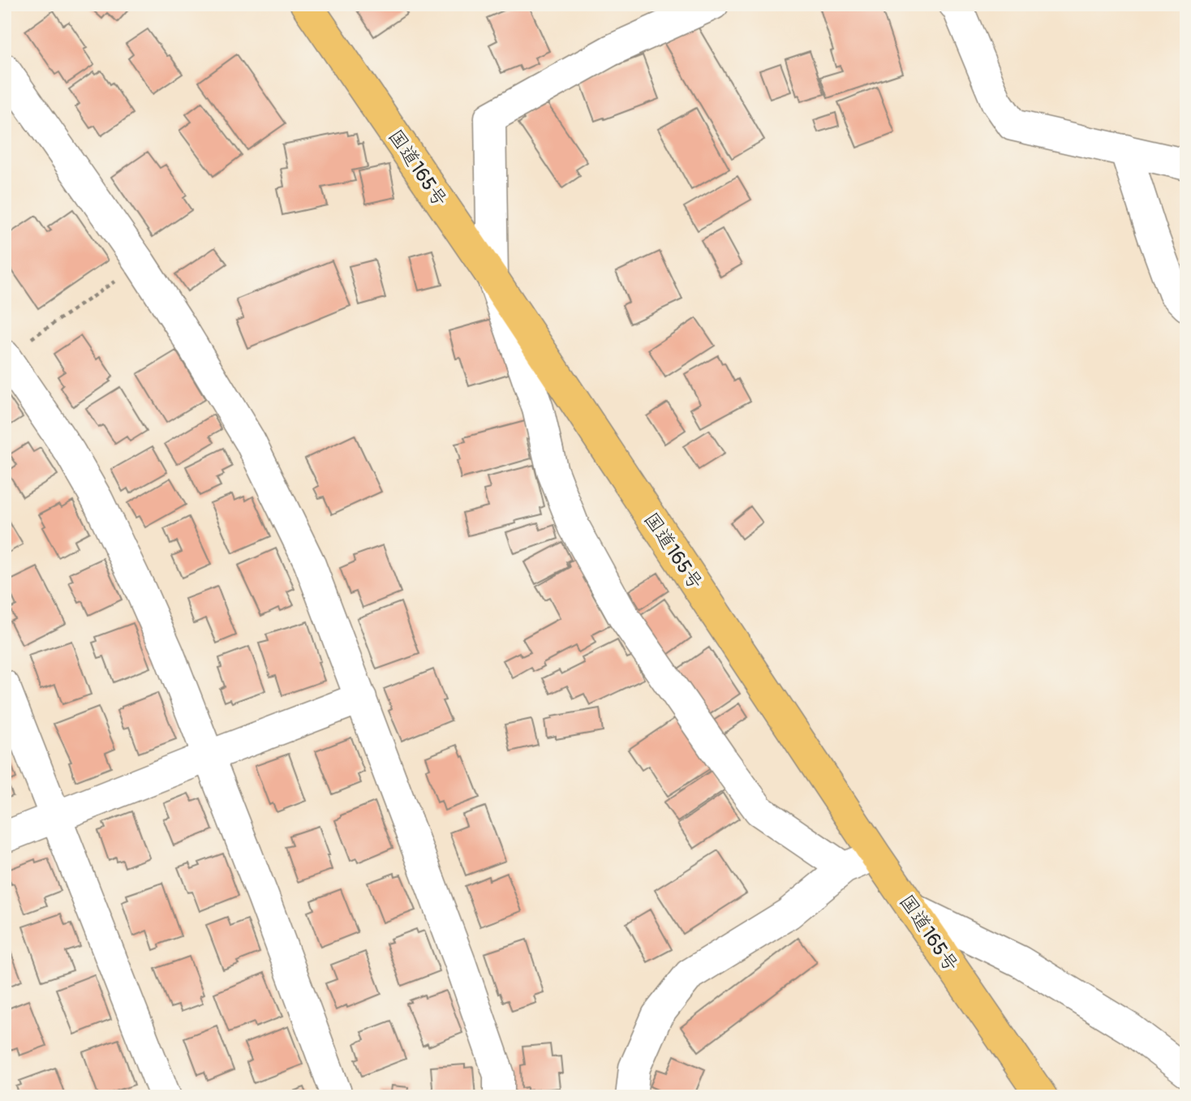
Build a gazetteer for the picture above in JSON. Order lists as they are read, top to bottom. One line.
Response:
{"streets":{"highway":["国道165号"]}}
